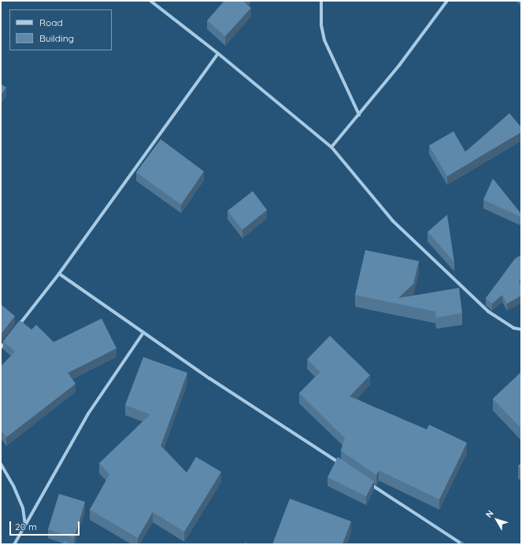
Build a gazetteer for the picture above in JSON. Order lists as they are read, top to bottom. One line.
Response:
{"legend":["Road","Building"],"scale_bar":"20 m","north":"top left"}
